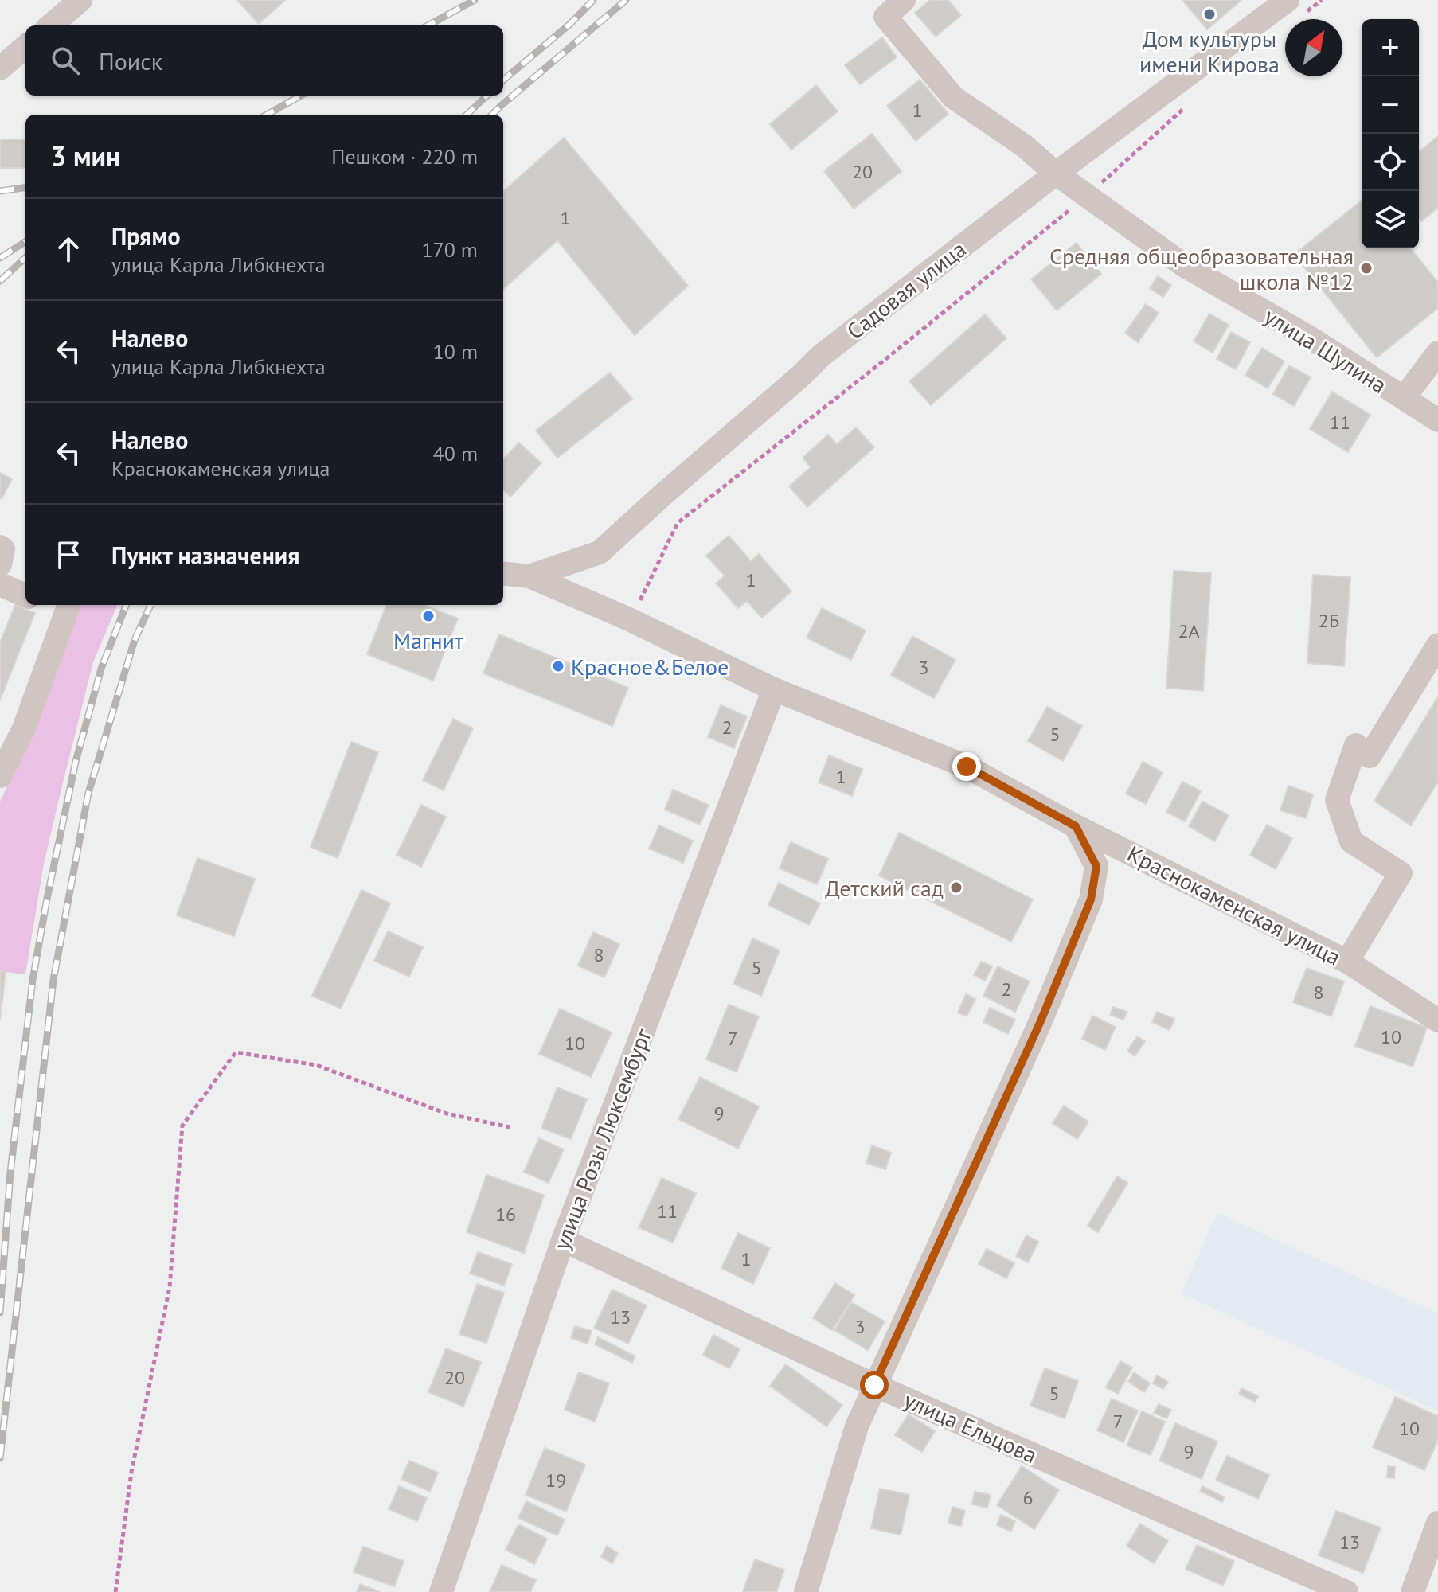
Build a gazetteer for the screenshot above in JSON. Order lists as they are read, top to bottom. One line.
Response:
{"streets":{"street":["Садовая улица","улица Шулина","Краснокаменская улица","улица Розы Люксембург","улица Ельцова"]},"crossings":[["Садовая улица","улица Шулина"],["Садовая улица","Краснокаменская улица"],["Краснокаменская улица","улица Розы Люксембург"],["улица Розы Люксембург","улица Ельцова"]],"places":["Дом культуры имени Кирова","Средняя общеобразовательная школа №12","Магнит","Красное&Белое","Детский сад"],"house_numbers":["1","20","1","11","1","2Б","2А","3","2","5","1","8","5","2","8","10","7","10","9","11","16","1","13","3","20","5","7","10","9","19","6","13"],"north":"top right","page":{"map_buttons":["+","−"],"search":"Поиск","heading":["3 мин","Пешком · 220 m"],"list":[["Прямо","улица Карла Либкнехта","170 m"],["Налево","улица Карла Либкнехта","10 m"],["Налево","Краснокаменская улица","40 m"],"Пункт назначения"]}}
